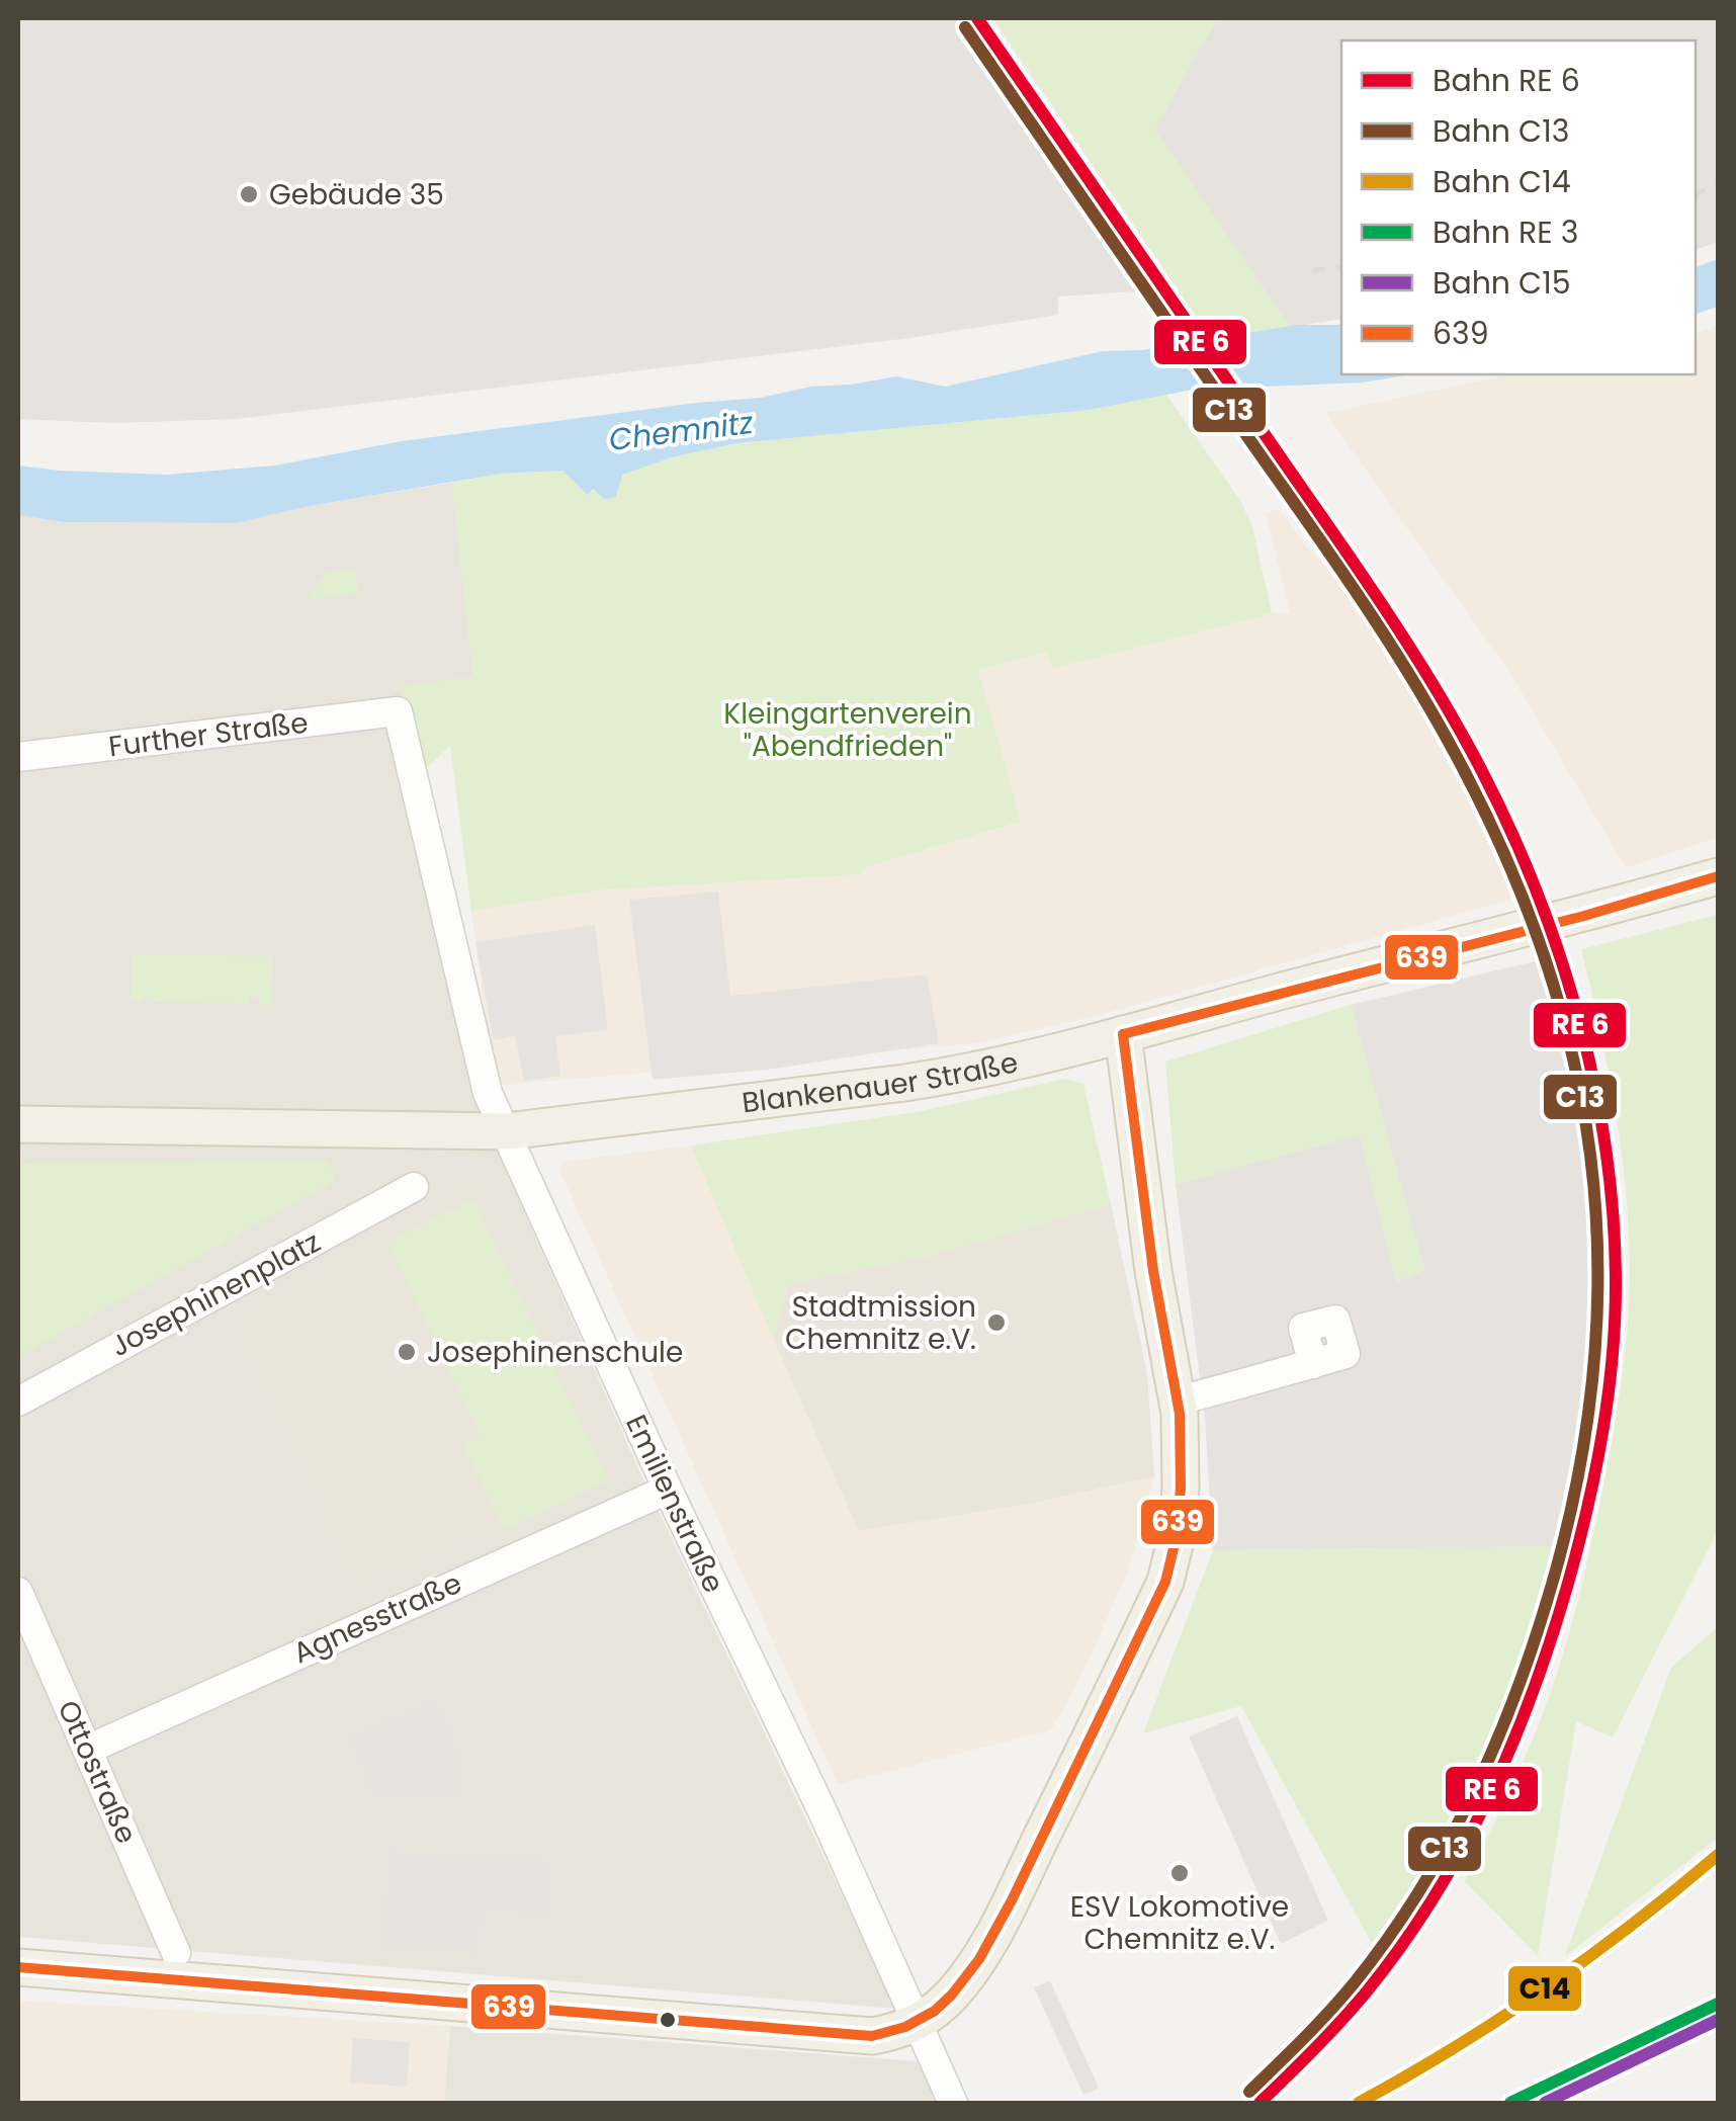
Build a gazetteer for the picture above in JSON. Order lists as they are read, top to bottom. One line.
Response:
{"streets":{"main road":["Blankenauer Straße"],"street":["Further Straße","Josephinenplatz","Emilienstraße","Agnesstraße","Ottostraße"]},"crossings":[["Further Straße","Emilienstraße"],["Blankenauer Straße","Emilienstraße"],["Emilienstraße","Agnesstraße"],["Agnesstraße","Ottostraße"]],"water":["Chemnitz"],"parks":["Kleingartenverein \"Abendfrieden\""],"places":["Gebäude 35","Stadtmission Chemnitz e.V.","Josephinenschule","ESV Lokomotive Chemnitz e.V."],"lines":["rail line C13","transit line 639","rail line C14","rail line C15"],"legend":["Bahn RE 6","Bahn C13","Bahn C14","Bahn RE 3","Bahn C15","639"]}
